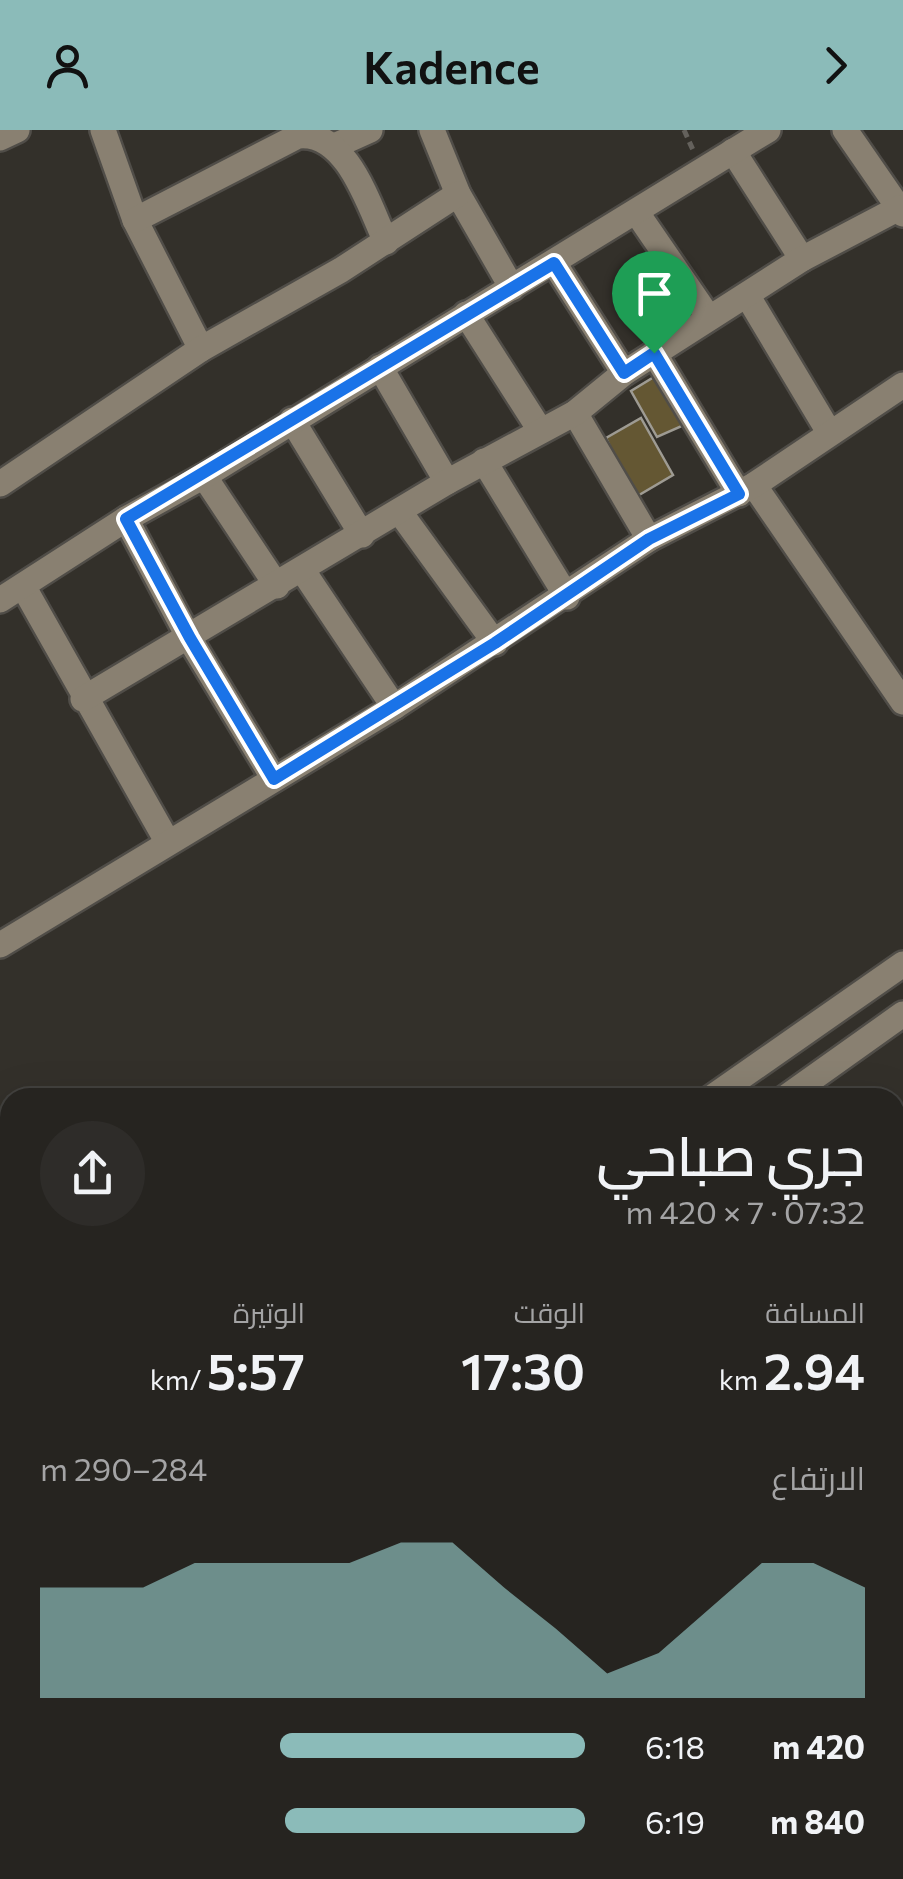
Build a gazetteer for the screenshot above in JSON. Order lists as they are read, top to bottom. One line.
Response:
{"page":{"header":"Kadence","heading":["جري صباحي","07:32 · 7 × 420 m"],"stats":[["المسافة","2.94 km"],["الوقت","17:30"],["الوتيرة","5:57 /km"]],"chart":["الارتفاع","284–290 m"],"list":[{"name":"420 m","note":"6:18"},{"name":"840 m","note":"6:19"}]}}
